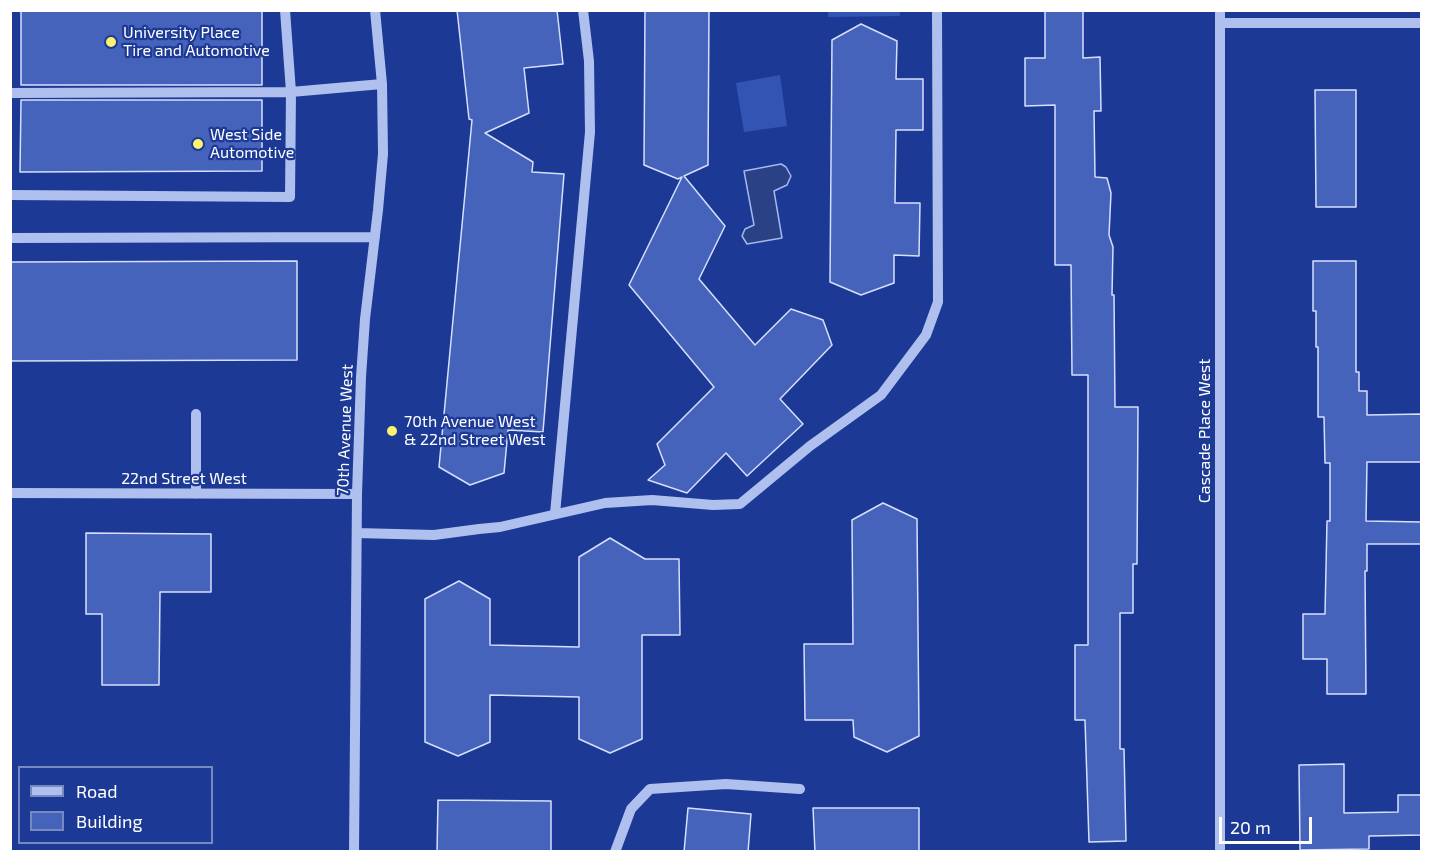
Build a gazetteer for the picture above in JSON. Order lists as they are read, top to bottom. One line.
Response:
{"streets":{"street":["70th Avenue West","Cascade Place West","22nd Street West"]},"crossings":[["70th Avenue West","22nd Street West"]],"places":["University Place Tire and Automotive","West Side Automotive","70th Avenue West & 22nd Street West"],"legend":["Road","Building"],"scale_bar":"20 m"}
